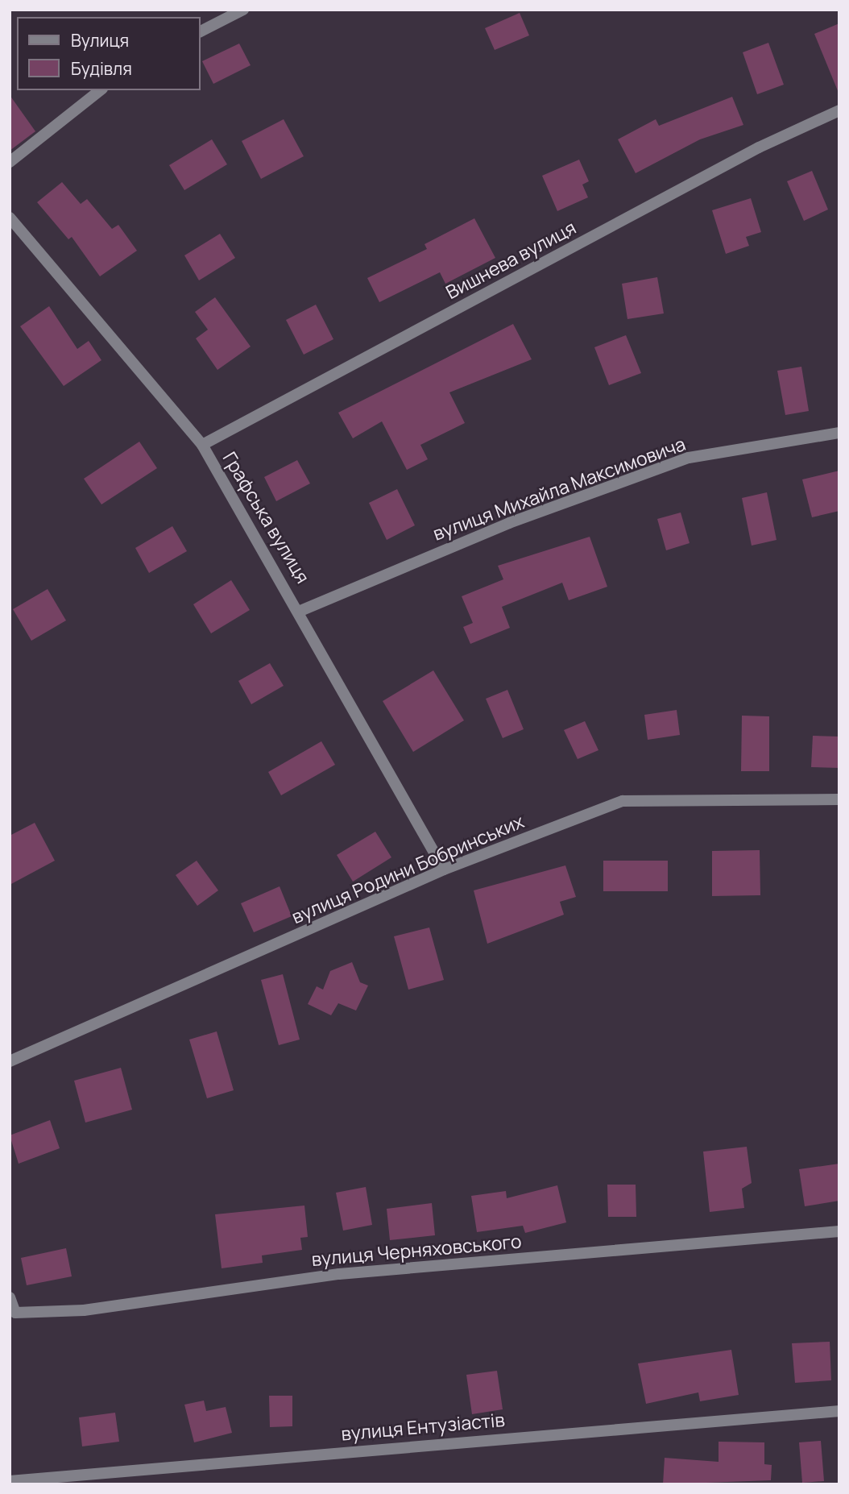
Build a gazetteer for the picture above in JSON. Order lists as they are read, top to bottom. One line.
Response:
{"streets":{"street":["Вишнева вулиця","вулиця Михайла Максимовича","Графська вулиця","вулиця Родини Бобринських","вулиця Черняховського","вулиця Ентузіастів"]},"crossings":[["Вишнева вулиця","Графська вулиця"],["вулиця Михайла Максимовича","Графська вулиця"],["Графська вулиця","вулиця Родини Бобринських"]],"legend":["Вулиця","Будівля"]}
